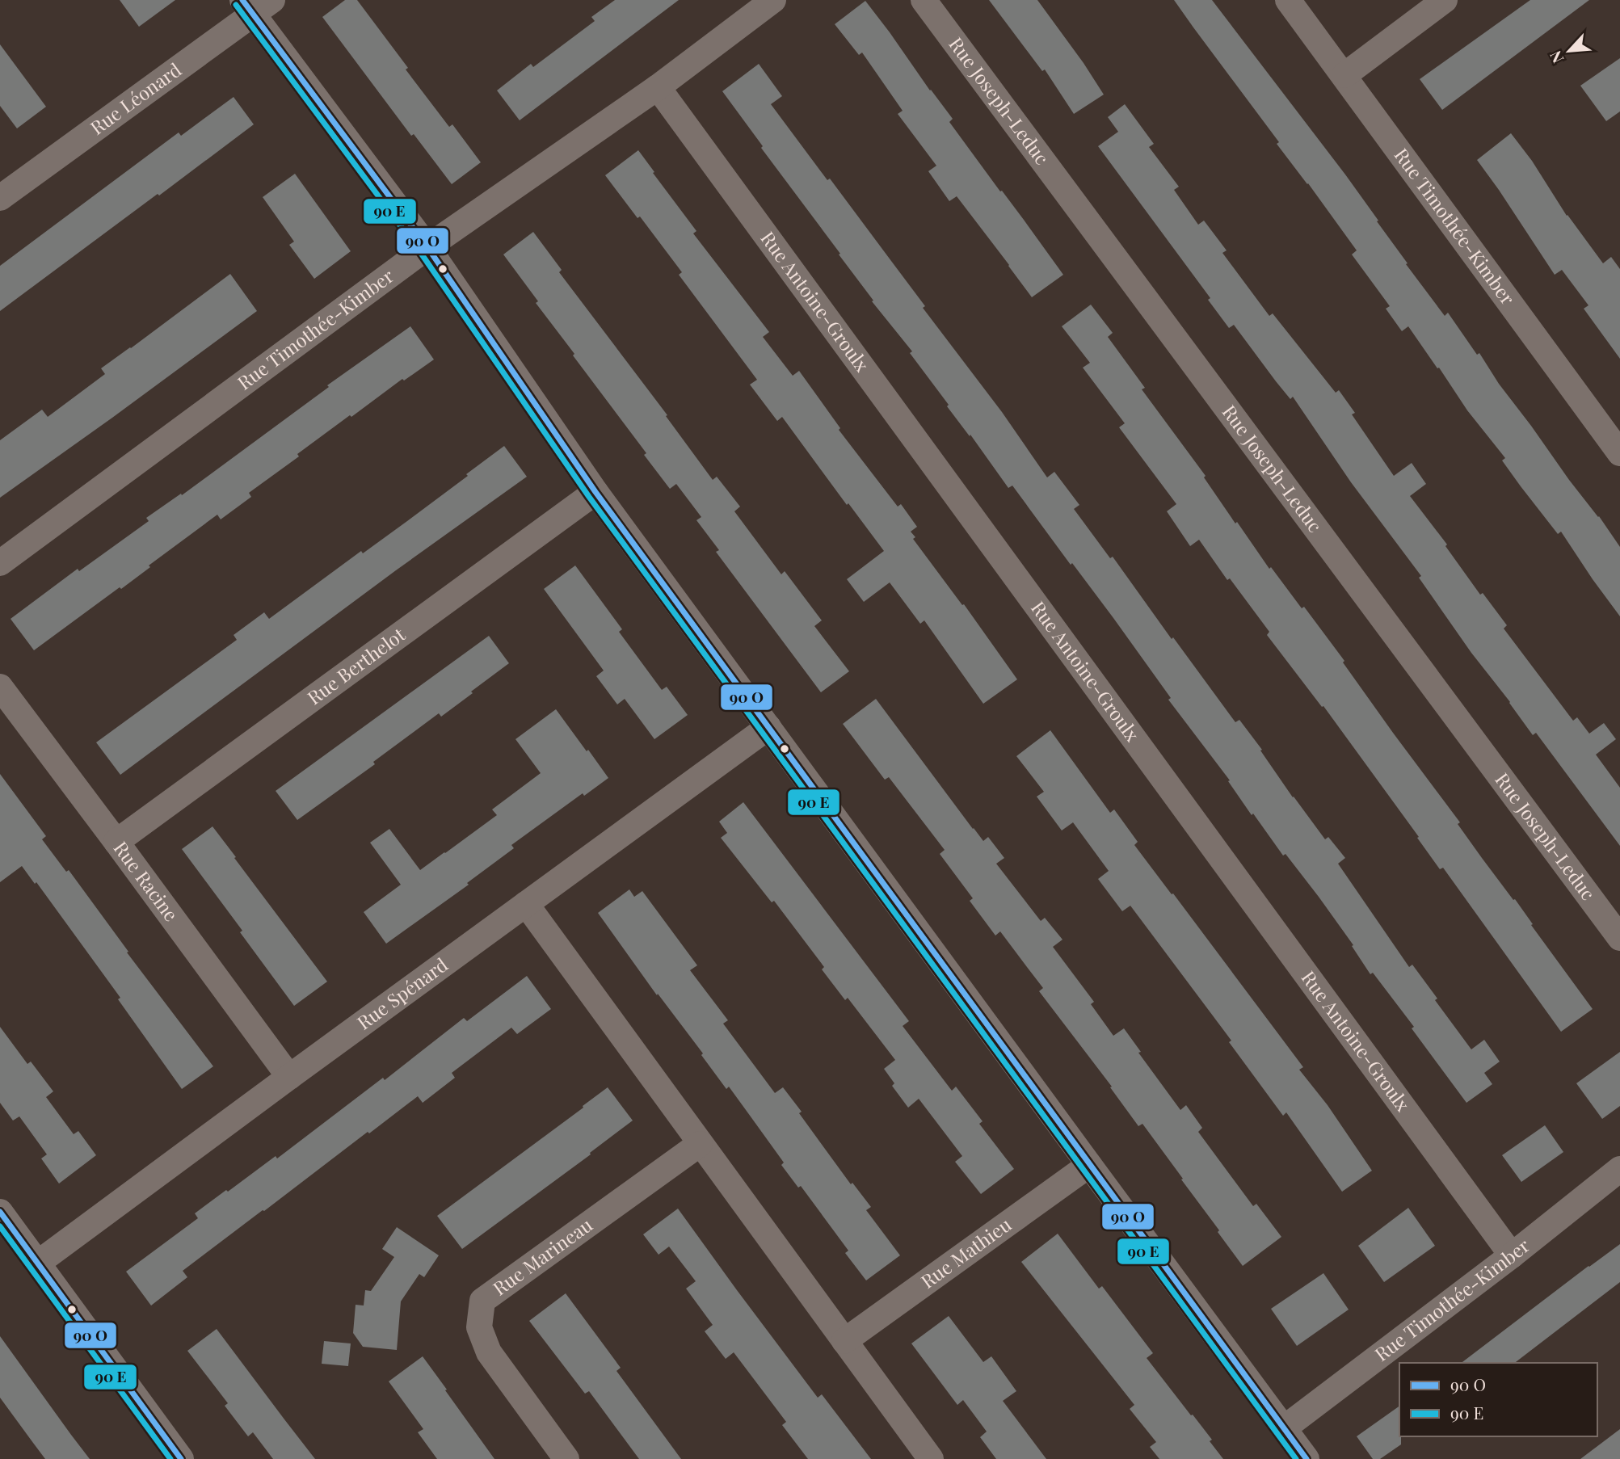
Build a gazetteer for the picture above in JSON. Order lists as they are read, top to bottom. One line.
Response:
{"streets":{"street":["Rue Léonard","Rue Joseph-Leduc","Rue Timothée-Kimber","Rue Antoine-Groulx","Rue Berthelot","Rue Racine","Rue Spénard","Rue Mathieu","Rue Marineau"]},"crossings":[["Rue Timothée-Kimber","Rue Antoine-Groulx"],["Rue Berthelot","Rue Racine"],["Rue Racine","Rue Spénard"]],"legend":["90 O","90 E"],"north":"bottom left"}
